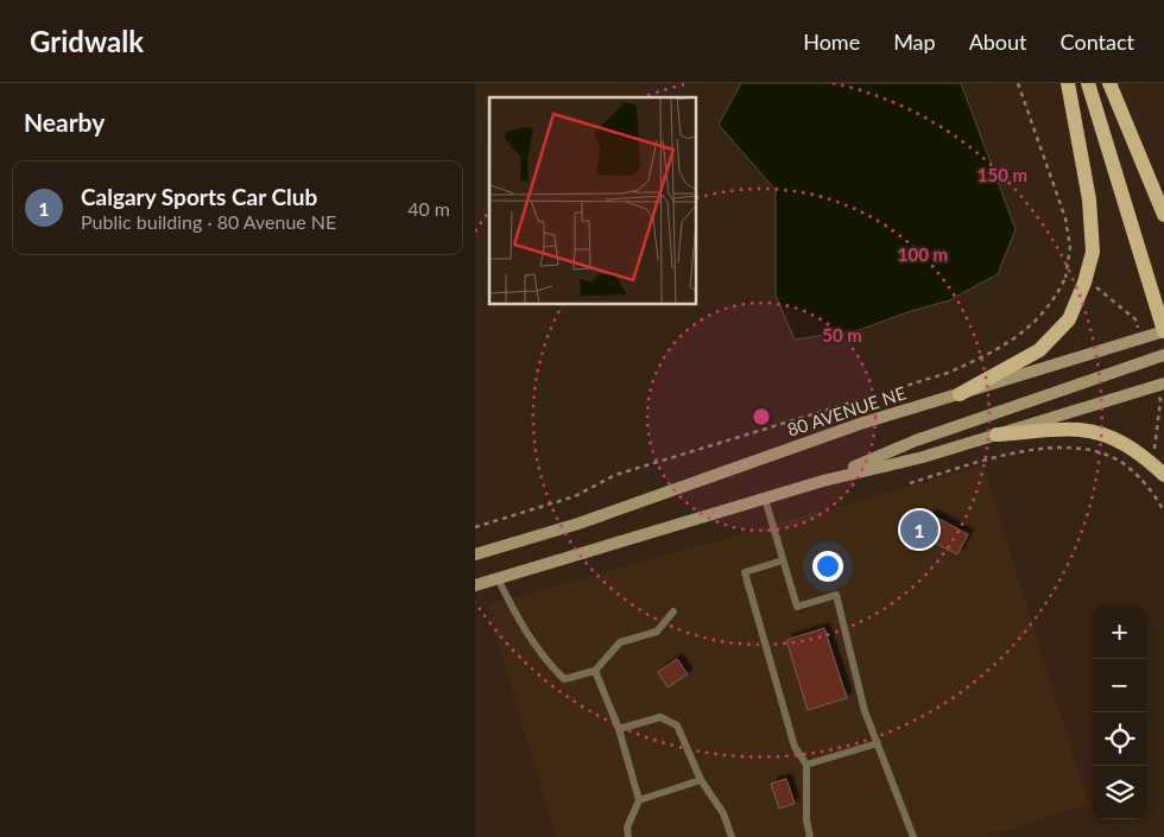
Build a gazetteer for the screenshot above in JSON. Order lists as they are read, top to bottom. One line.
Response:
{"streets":{"street":["80 AVENUE NE"]},"page":{"header":"Gridwalk","nav":["Home","Map","About","Contact"],"heading":"Nearby","list":[{"mark":"1","name":"Calgary Sports Car Club","note":"Public building · 80 Avenue NE","value":"40 m"}],"pins":"1","map_buttons":["+","−"]},"rings":["150 m","100 m","50 m"]}
